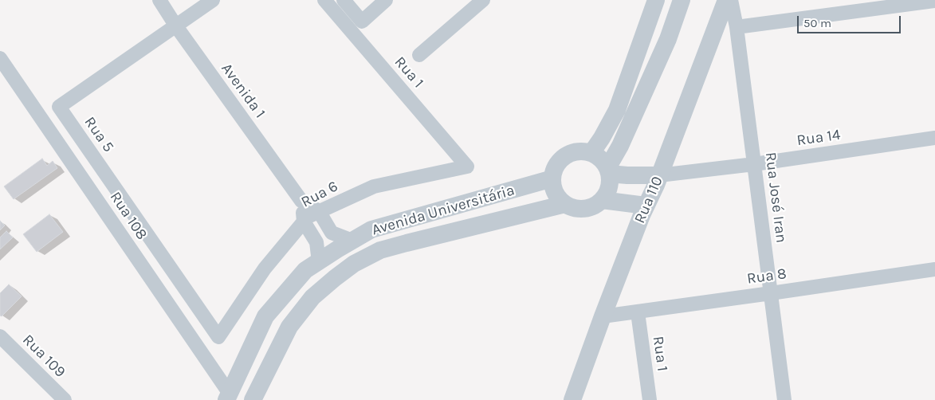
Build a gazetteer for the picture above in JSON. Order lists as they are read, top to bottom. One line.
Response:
{"streets":{"street":["Rua 1","Avenida 1","Rua 5","Rua 14","Rua 6","Rua José Iran","Rua 110","Avenida Universitária","Rua 108","Rua 8","Rua 109"]},"crossings":[["Rua 1","Rua 6"],["Rua 1","Rua 8"],["Avenida 1","Rua 5"],["Avenida 1","Rua 6"],["Rua 5","Rua 6"],["Rua 14","Rua José Iran"],["Rua 14","Rua 110"],["Rua José Iran","Rua 8"],["Rua 110","Rua 8"],["Avenida Universitária","Rua 108"]],"scale_bar":"50 m"}
